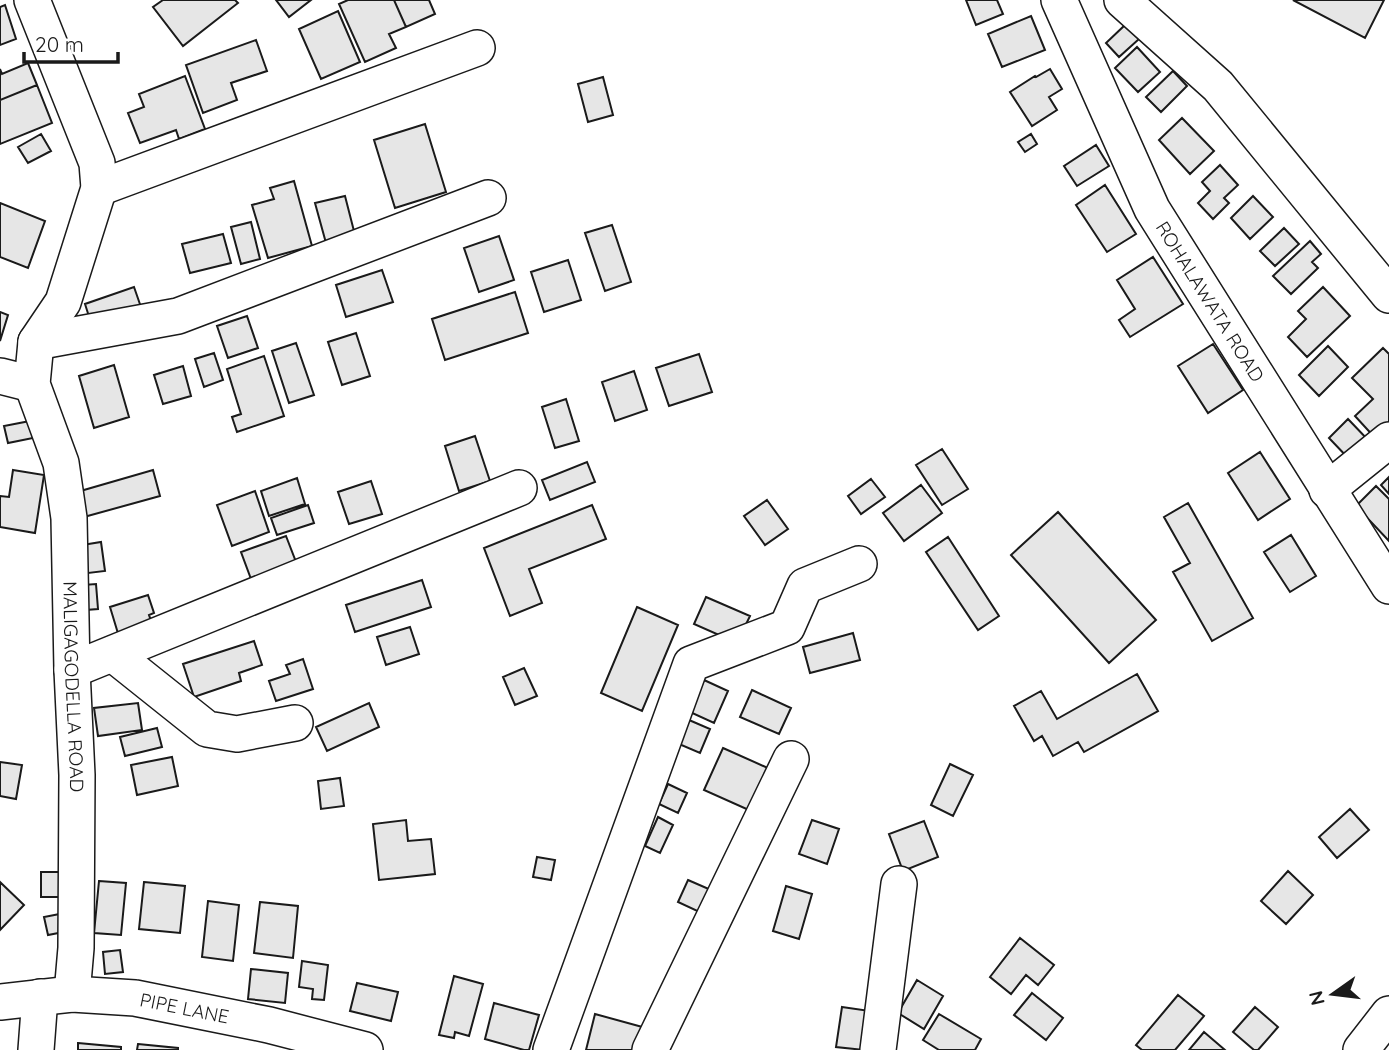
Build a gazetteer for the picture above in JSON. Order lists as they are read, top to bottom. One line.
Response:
{"streets":{"street":["ROHALAWATA ROAD","MALIGAGODELLA ROAD","PIPE LANE"]},"crossings":[["MALIGAGODELLA ROAD","PIPE LANE"]],"scale_bar":"20 m","north":"left"}
